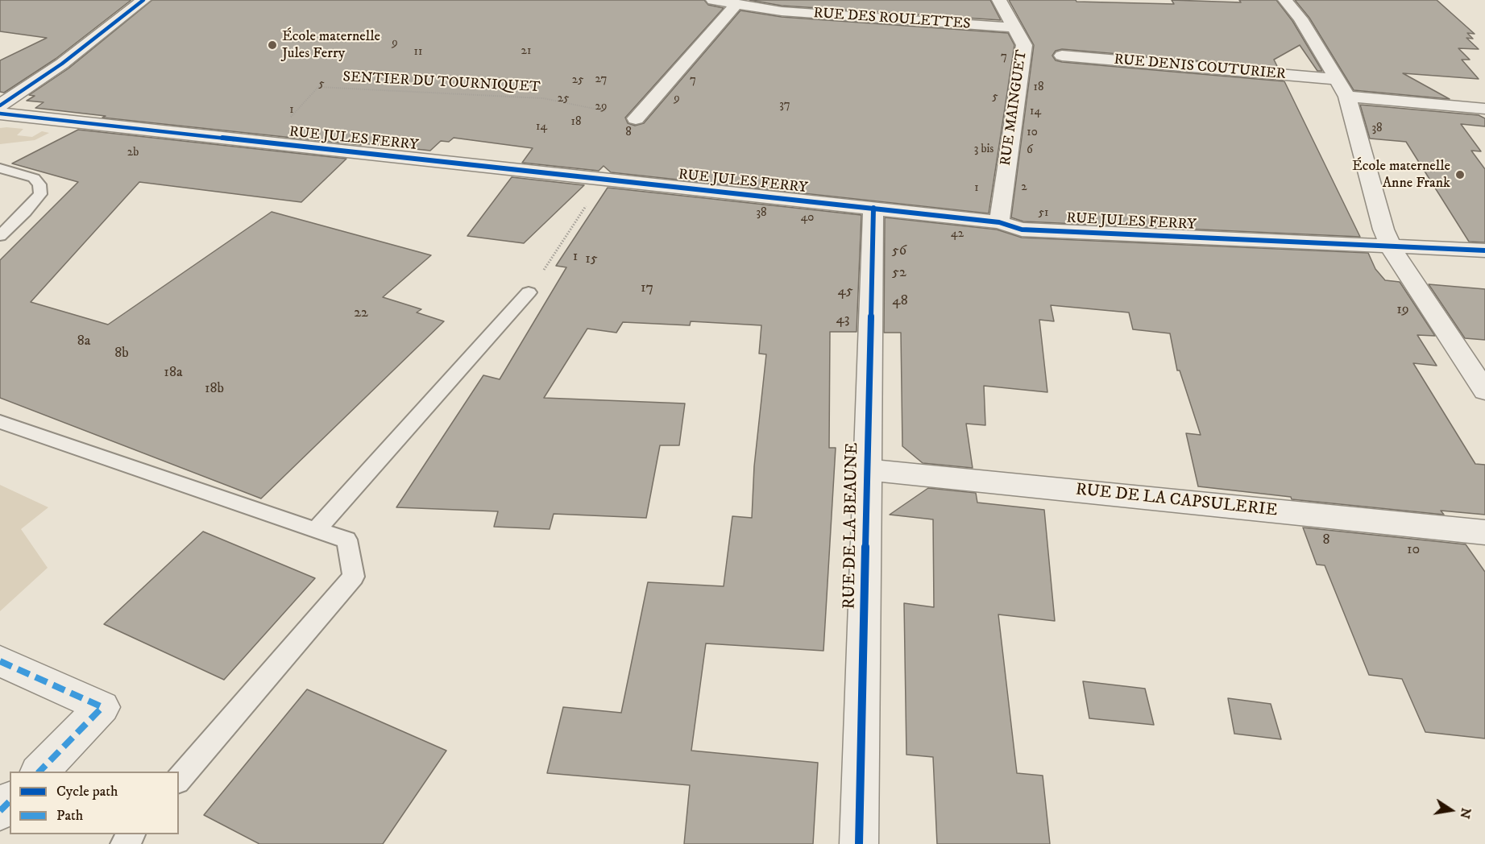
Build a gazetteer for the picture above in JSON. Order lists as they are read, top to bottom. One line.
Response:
{"streets":{"street":["RUE DES ROULETTES","RUE DENIS COUTURIER","RUE MAINGUET","RUE JULES FERRY","RUE DE LA CAPSULERIE","RUE DE LA BEAUNE"],"path":["SENTIER DU TOURNIQUET"]},"crossings":[["RUE DES ROULETTES","RUE MAINGUET"],["SENTIER DU TOURNIQUET","RUE JULES FERRY"],["RUE MAINGUET","RUE JULES FERRY"],["RUE JULES FERRY","RUE DE LA BEAUNE"],["RUE DE LA CAPSULERIE","RUE DE LA BEAUNE"]],"places":["École maternelle Jules Ferry","École maternelle Anne Frank"],"house_numbers":["9","21","11","7","27","25","7","5","18","5","25","9","37","29","1","14","18","14","38","8","10","3 bis","6","2b","2","1","38","51","40","42","56","1","15","52","17","45","48","19","22","43","8a","8b","18a","18b","8","10"],"legend":["Cycle path","Path"],"north":"right"}
